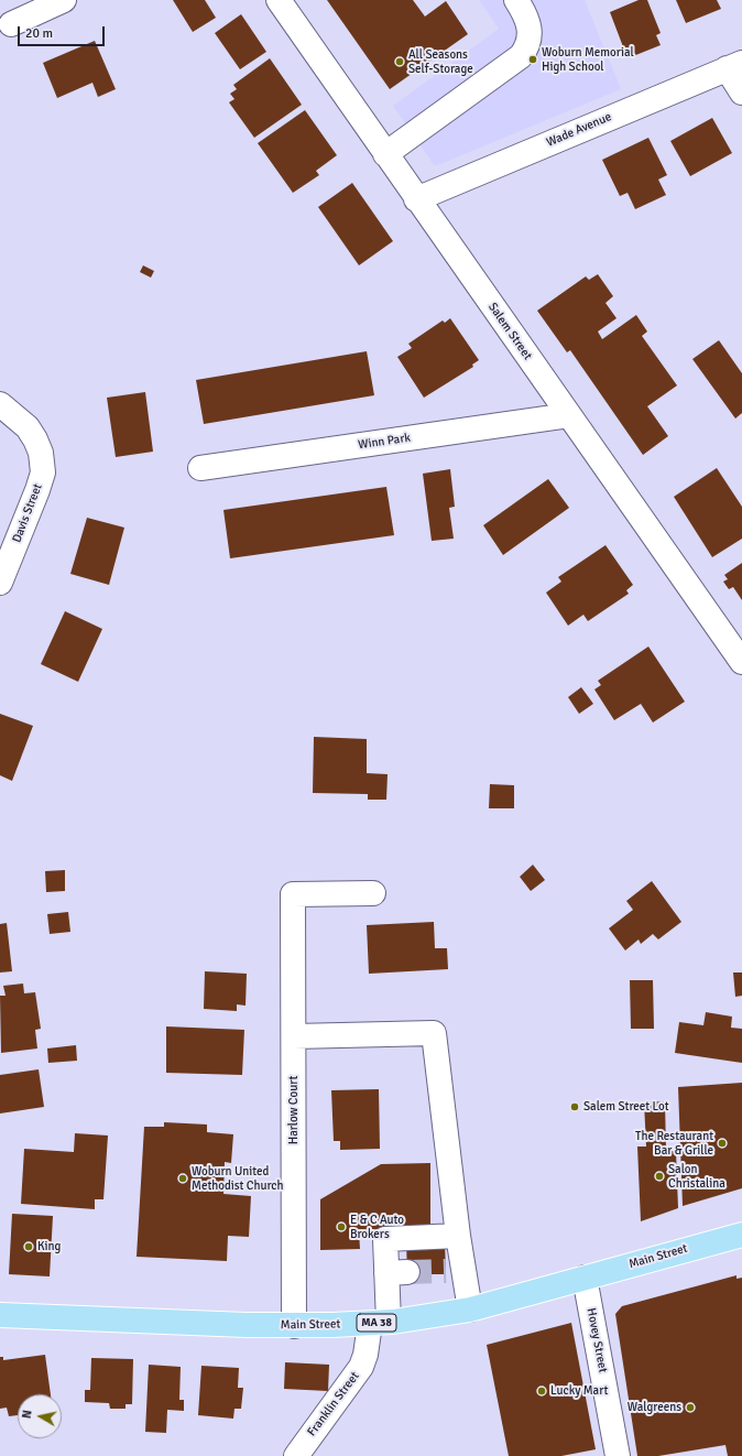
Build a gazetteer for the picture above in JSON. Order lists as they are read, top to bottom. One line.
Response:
{"streets":{"main road":["Main Street","MA 38"],"street":["Wade Avenue","Salem Street","Winn Park","Davis Street","Harlow Court","Hovey Street","Franklin Street"]},"crossings":[["Wade Avenue","Salem Street"],["Salem Street","Winn Park"],["Harlow Court","Main Street"],["Main Street","Hovey Street"],["Main Street","Franklin Street"]],"places":["Woburn Memorial High School","All Seasons Self-Storage","Salem Street Lot","The Restaurant Bar & Grille","Salon Christalina","Woburn United Methodist Church","E & C Auto Brokers","King","Lucky Mart","Walgreens"],"scale_bar":"20 m","north":"left"}
